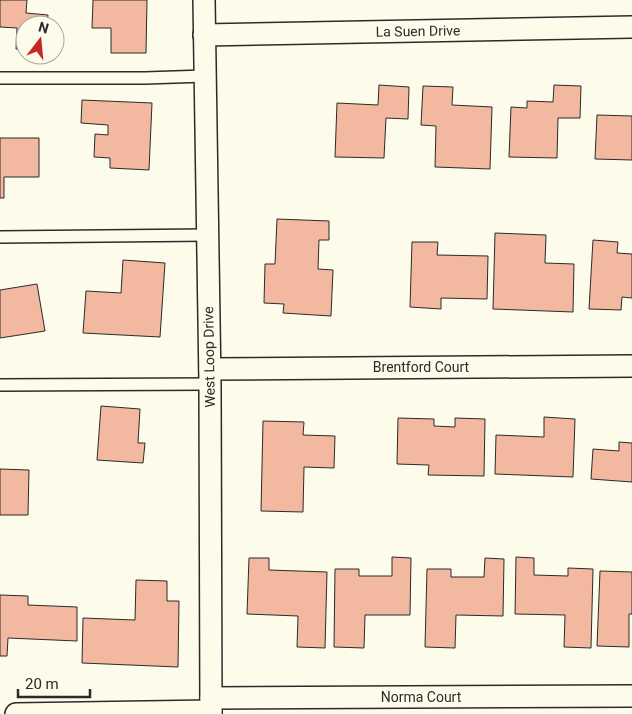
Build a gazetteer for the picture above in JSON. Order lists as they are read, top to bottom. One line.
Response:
{"streets":{"street":["La Suen Drive","West Loop Drive","Brentford Court","Norma Court"]},"crossings":[["La Suen Drive","West Loop Drive"],["West Loop Drive","Brentford Court"],["West Loop Drive","Norma Court"]],"scale_bar":"20 m","north":"top"}
